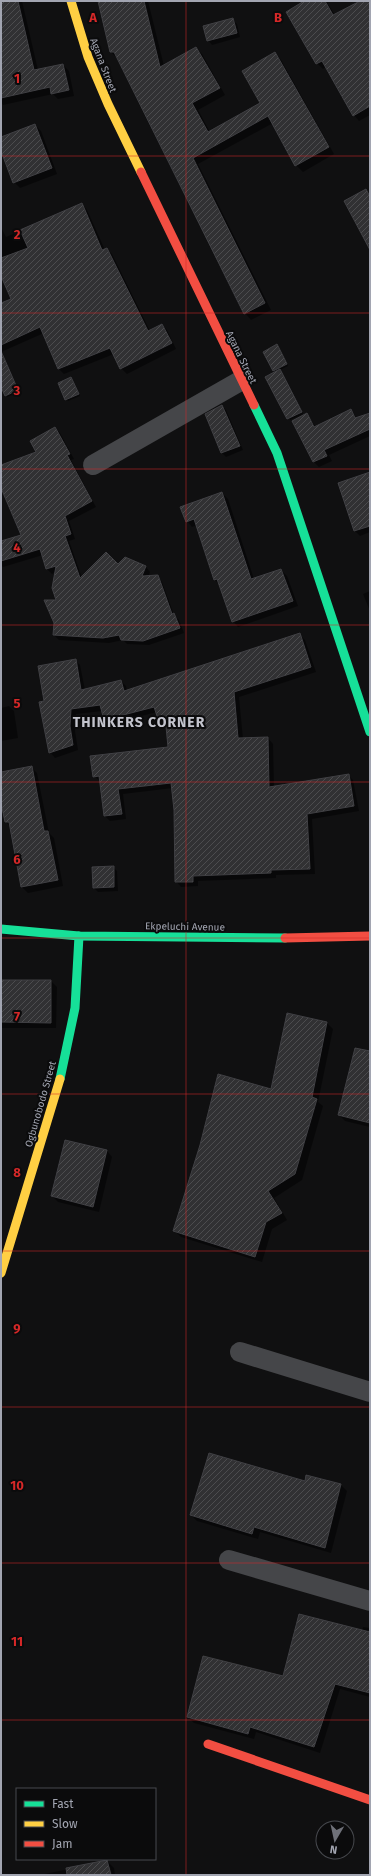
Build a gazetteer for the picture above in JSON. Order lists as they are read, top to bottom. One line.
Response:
{"streets":{"street":["Agana Street","Ekpeluchi Avenue","Ogbunobodo Street"]},"crossings":[["Ekpeluchi Avenue","Ogbunobodo Street"]],"districts":["THINKERS CORNER"],"legend":["Fast","Slow","Jam"],"north":"bottom","grid":{"columns":["A","B"],"rows":["1","2","3","4","5","6","7","8","9","10","11"]}}
